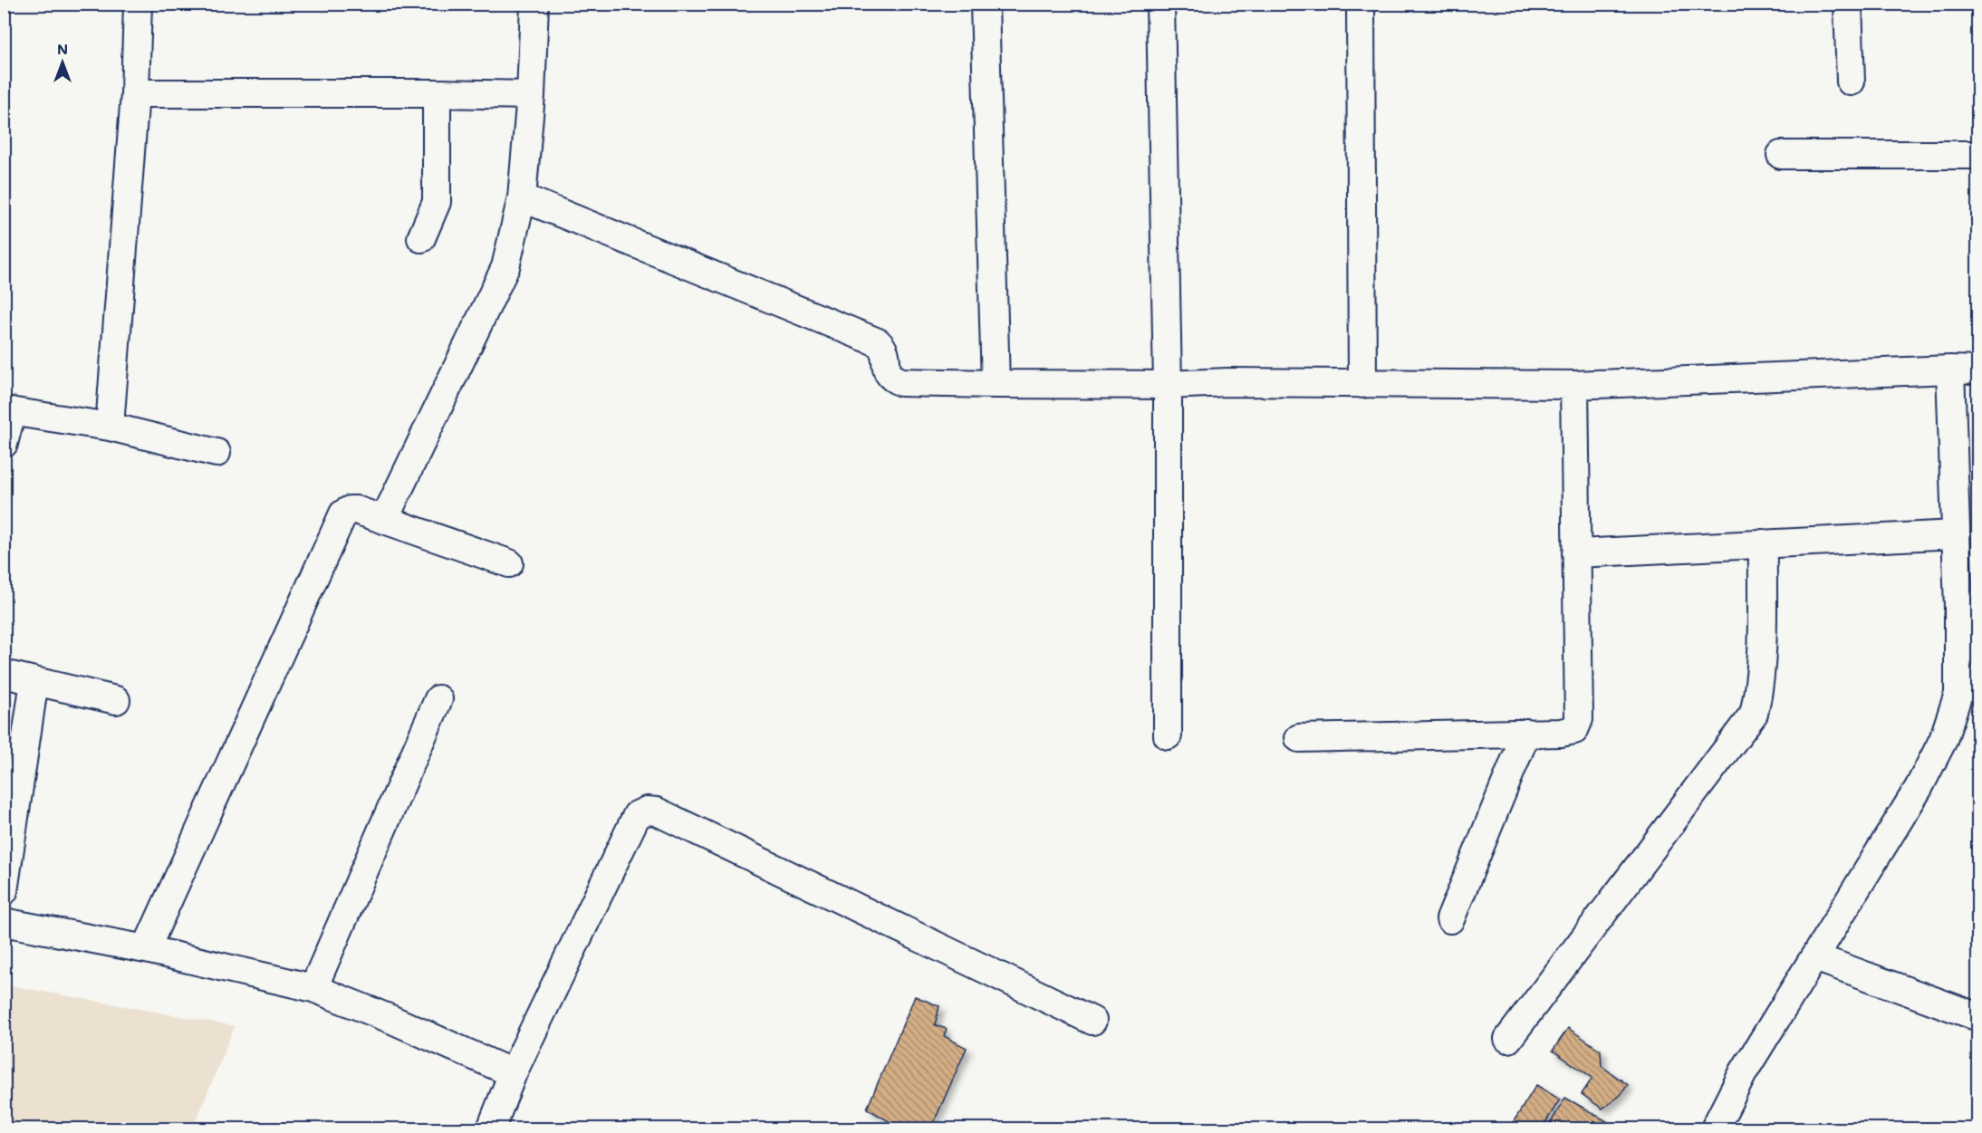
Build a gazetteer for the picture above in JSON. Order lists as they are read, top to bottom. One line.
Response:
{"north":"top"}
